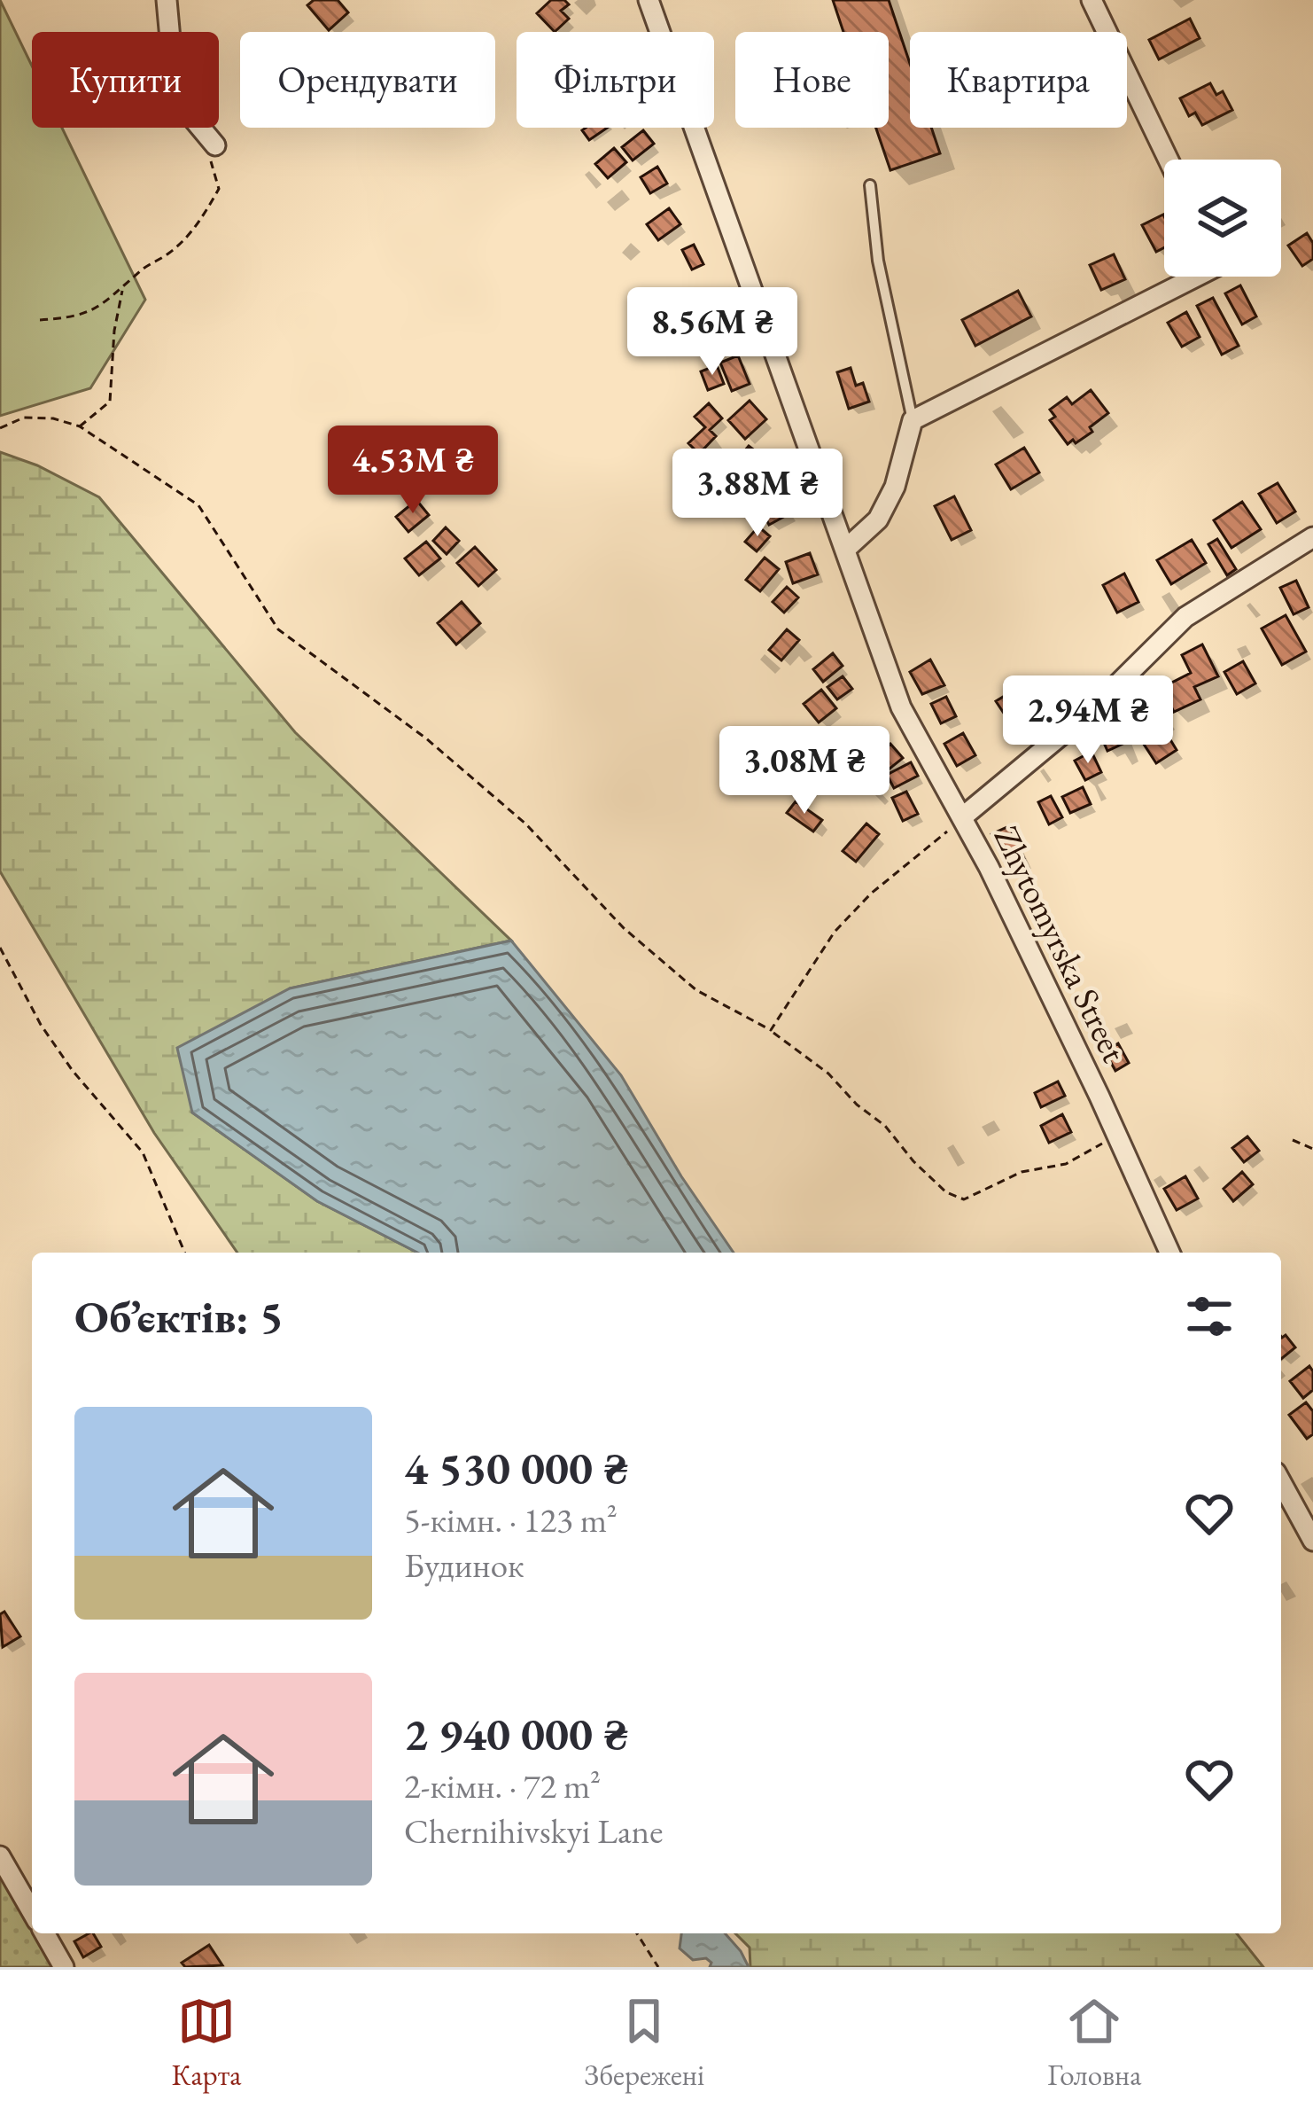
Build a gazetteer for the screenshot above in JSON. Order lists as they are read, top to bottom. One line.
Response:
{"streets":{"street":["Zhytomyrska Street"]},"page":{"chip":["Купити","Орендувати","Фільтри","Нове","Квартира"],"price":["8.56M ₴","4.53M ₴","3.88M ₴","2.94M ₴","3.08M ₴"],"heading":"Об’єктів: 5","list":[{"name":"4 530 000 ₴","note":"5-кімн. · 123 m² · Будинок"},{"name":"2 940 000 ₴","note":"2-кімн. · 72 m² · Chernihivskyi Lane"}],"tabs":["Карта","Збережені","Головна"]}}
